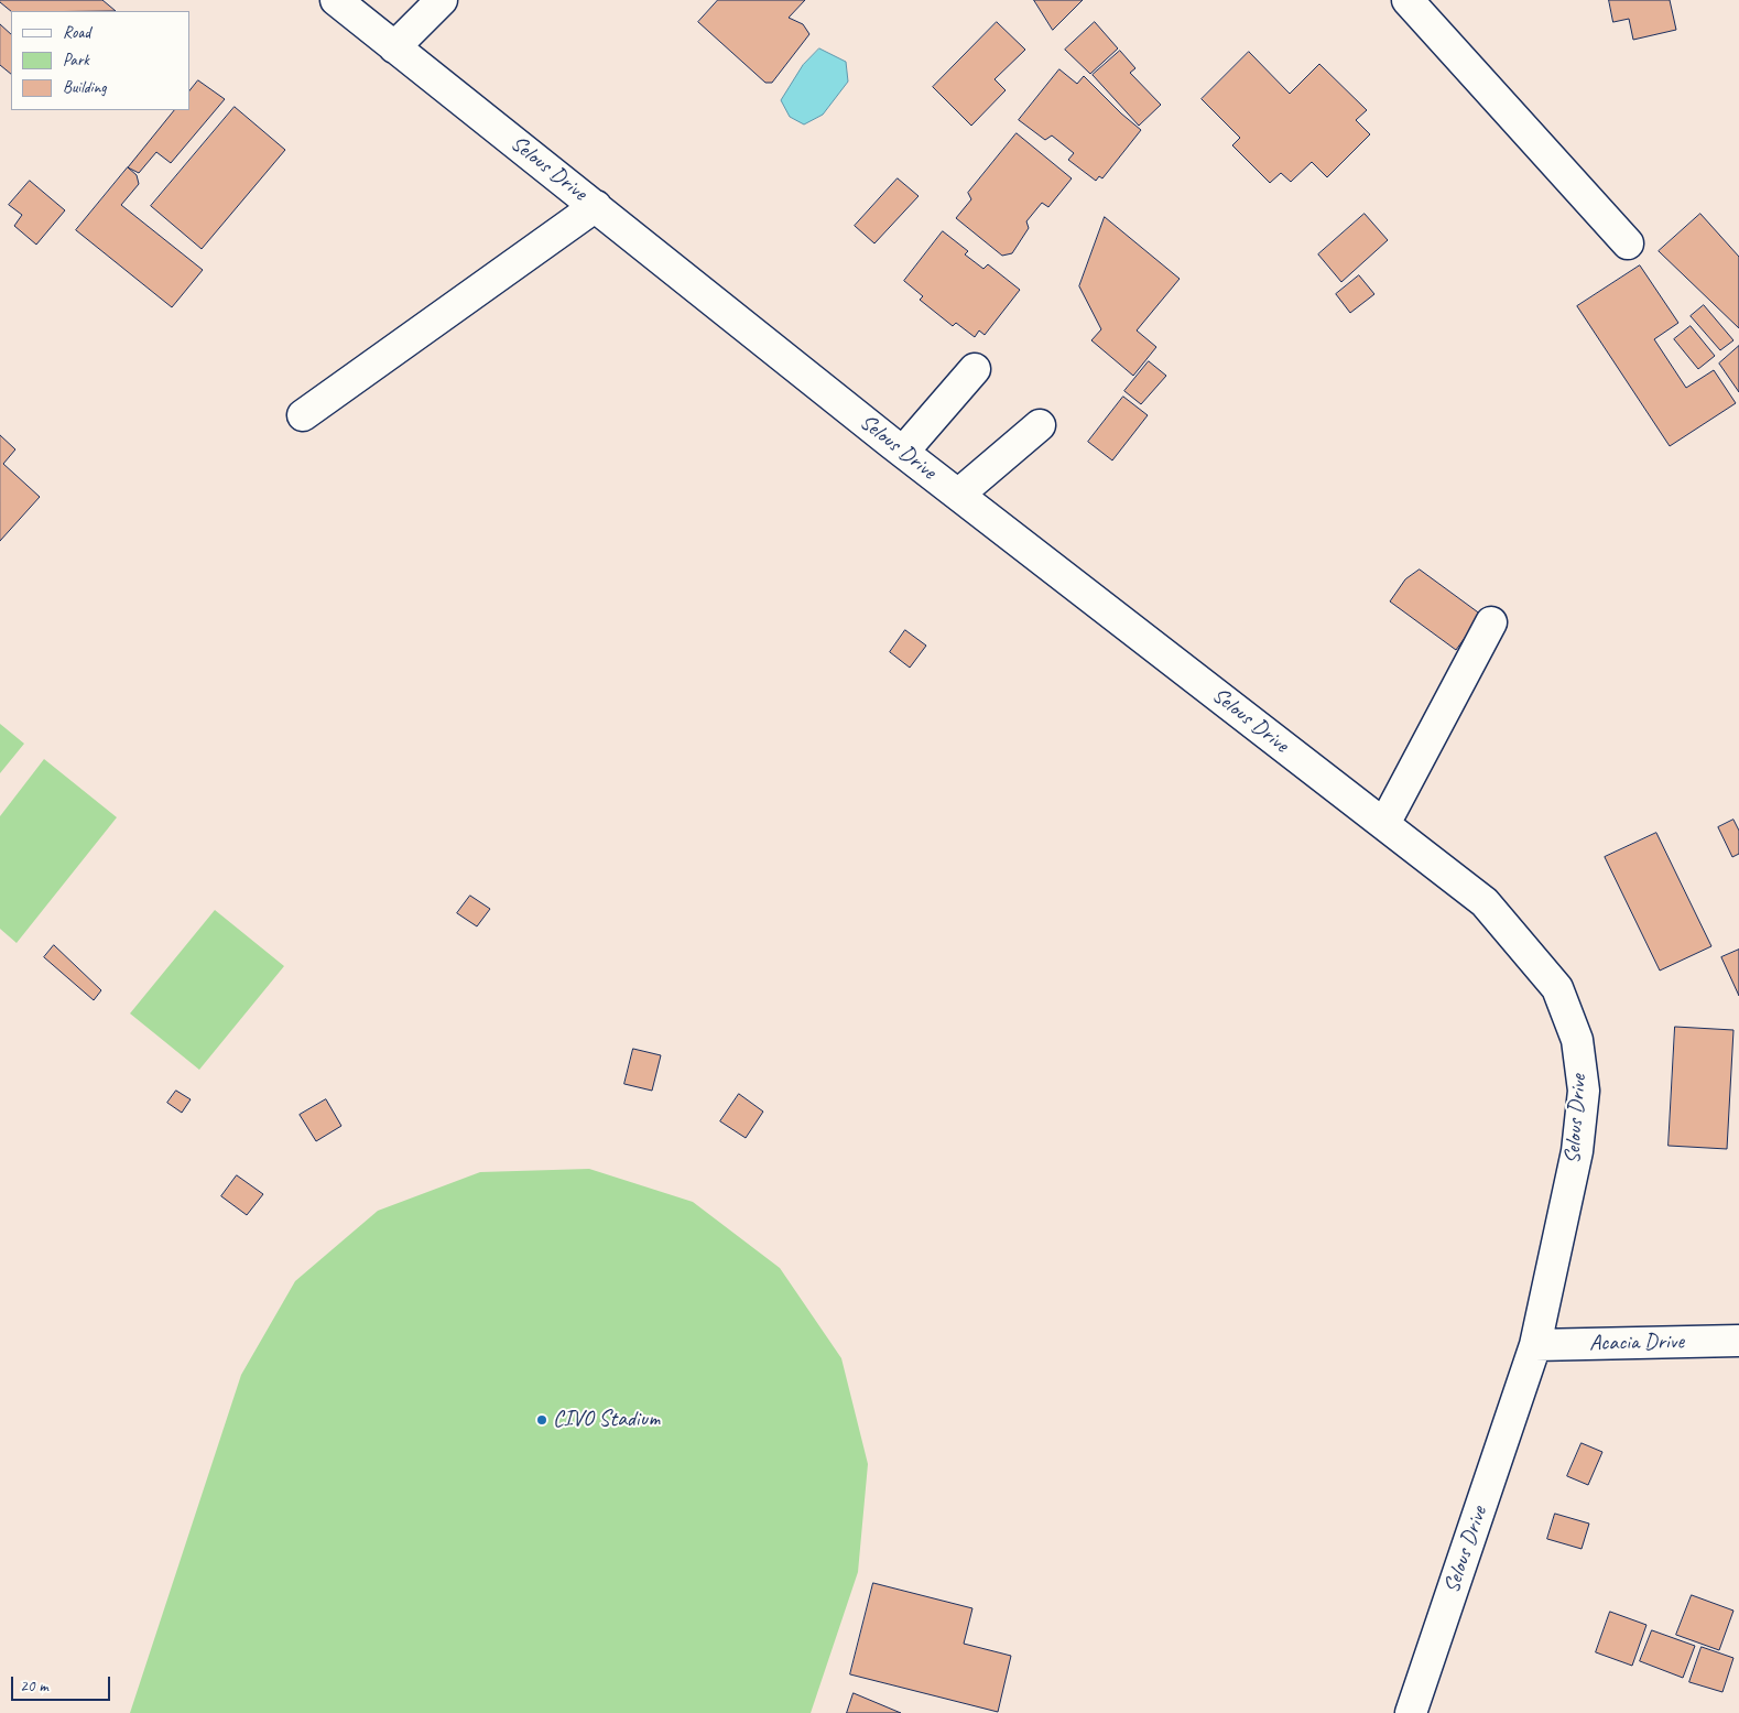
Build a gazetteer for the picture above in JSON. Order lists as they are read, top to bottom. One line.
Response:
{"streets":{"street":["Selous Drive","Acacia Drive"]},"crossings":[["Selous Drive","Acacia Drive"]],"places":["CIVO Stadium"],"legend":["Road","Park","Building"],"scale_bar":"20 m"}
